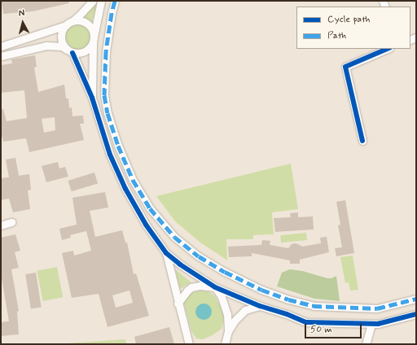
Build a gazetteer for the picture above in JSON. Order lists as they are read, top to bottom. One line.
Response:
{"legend":["Cycle path","Path"],"scale_bar":"50 m","north":"top"}
